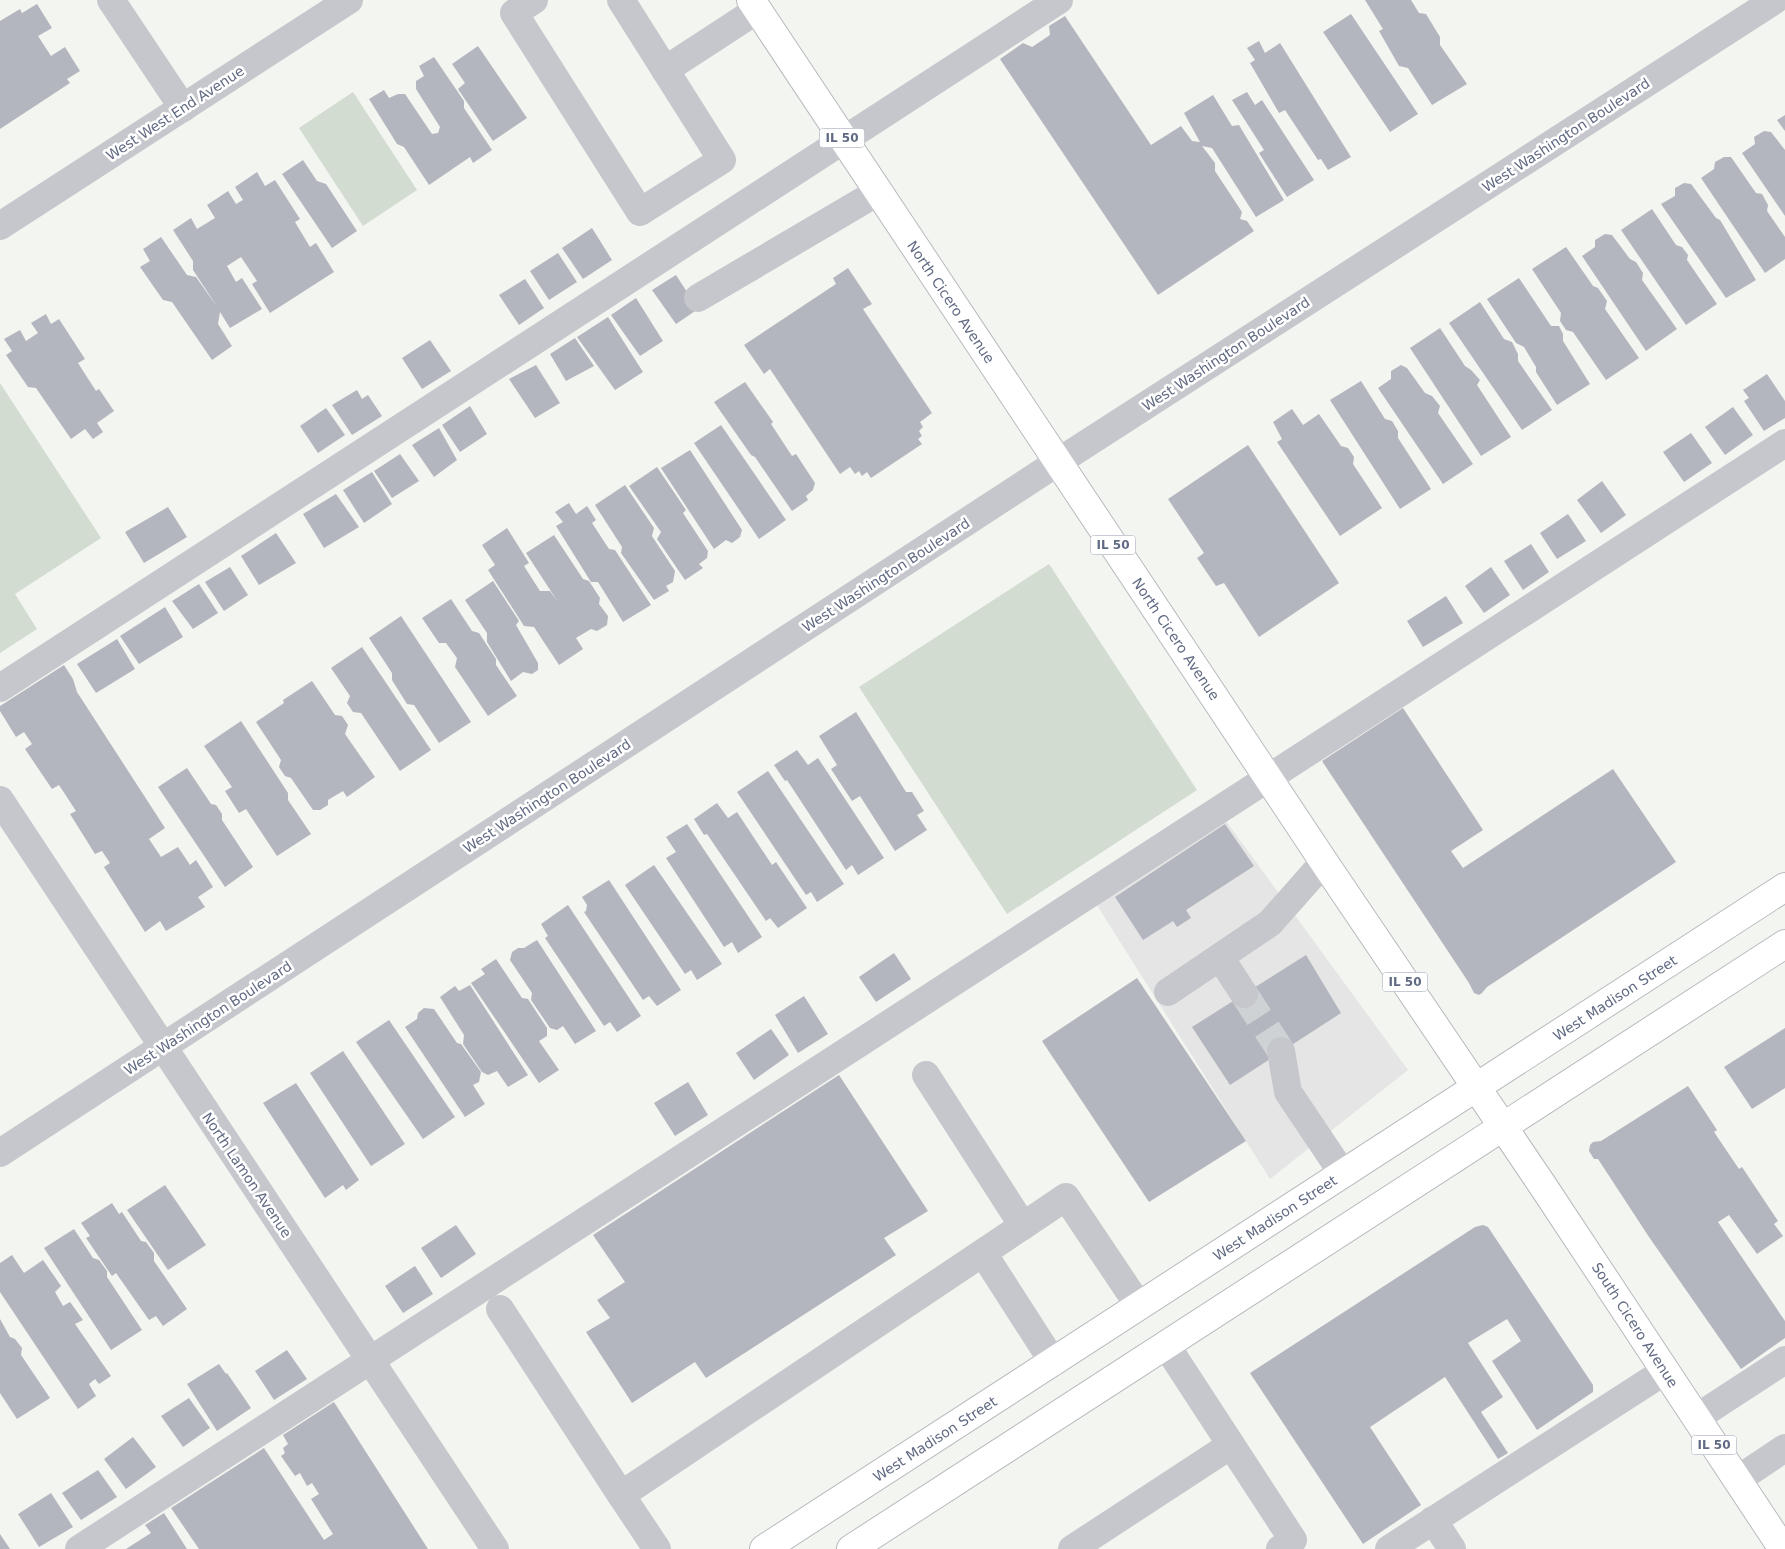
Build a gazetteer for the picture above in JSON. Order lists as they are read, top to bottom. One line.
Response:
{"streets":{"main road":["IL 50","North Cicero Avenue","West Madison Street","South Cicero Avenue"],"street":["West West End Avenue","West Washington Boulevard","North Lamon Avenue"]},"crossings":[["West Washington Boulevard","North Cicero Avenue"],["West Washington Boulevard","North Lamon Avenue"],["North Cicero Avenue","West Madison Street"],["North Cicero Avenue","South Cicero Avenue"],["West Madison Street","South Cicero Avenue"]]}
